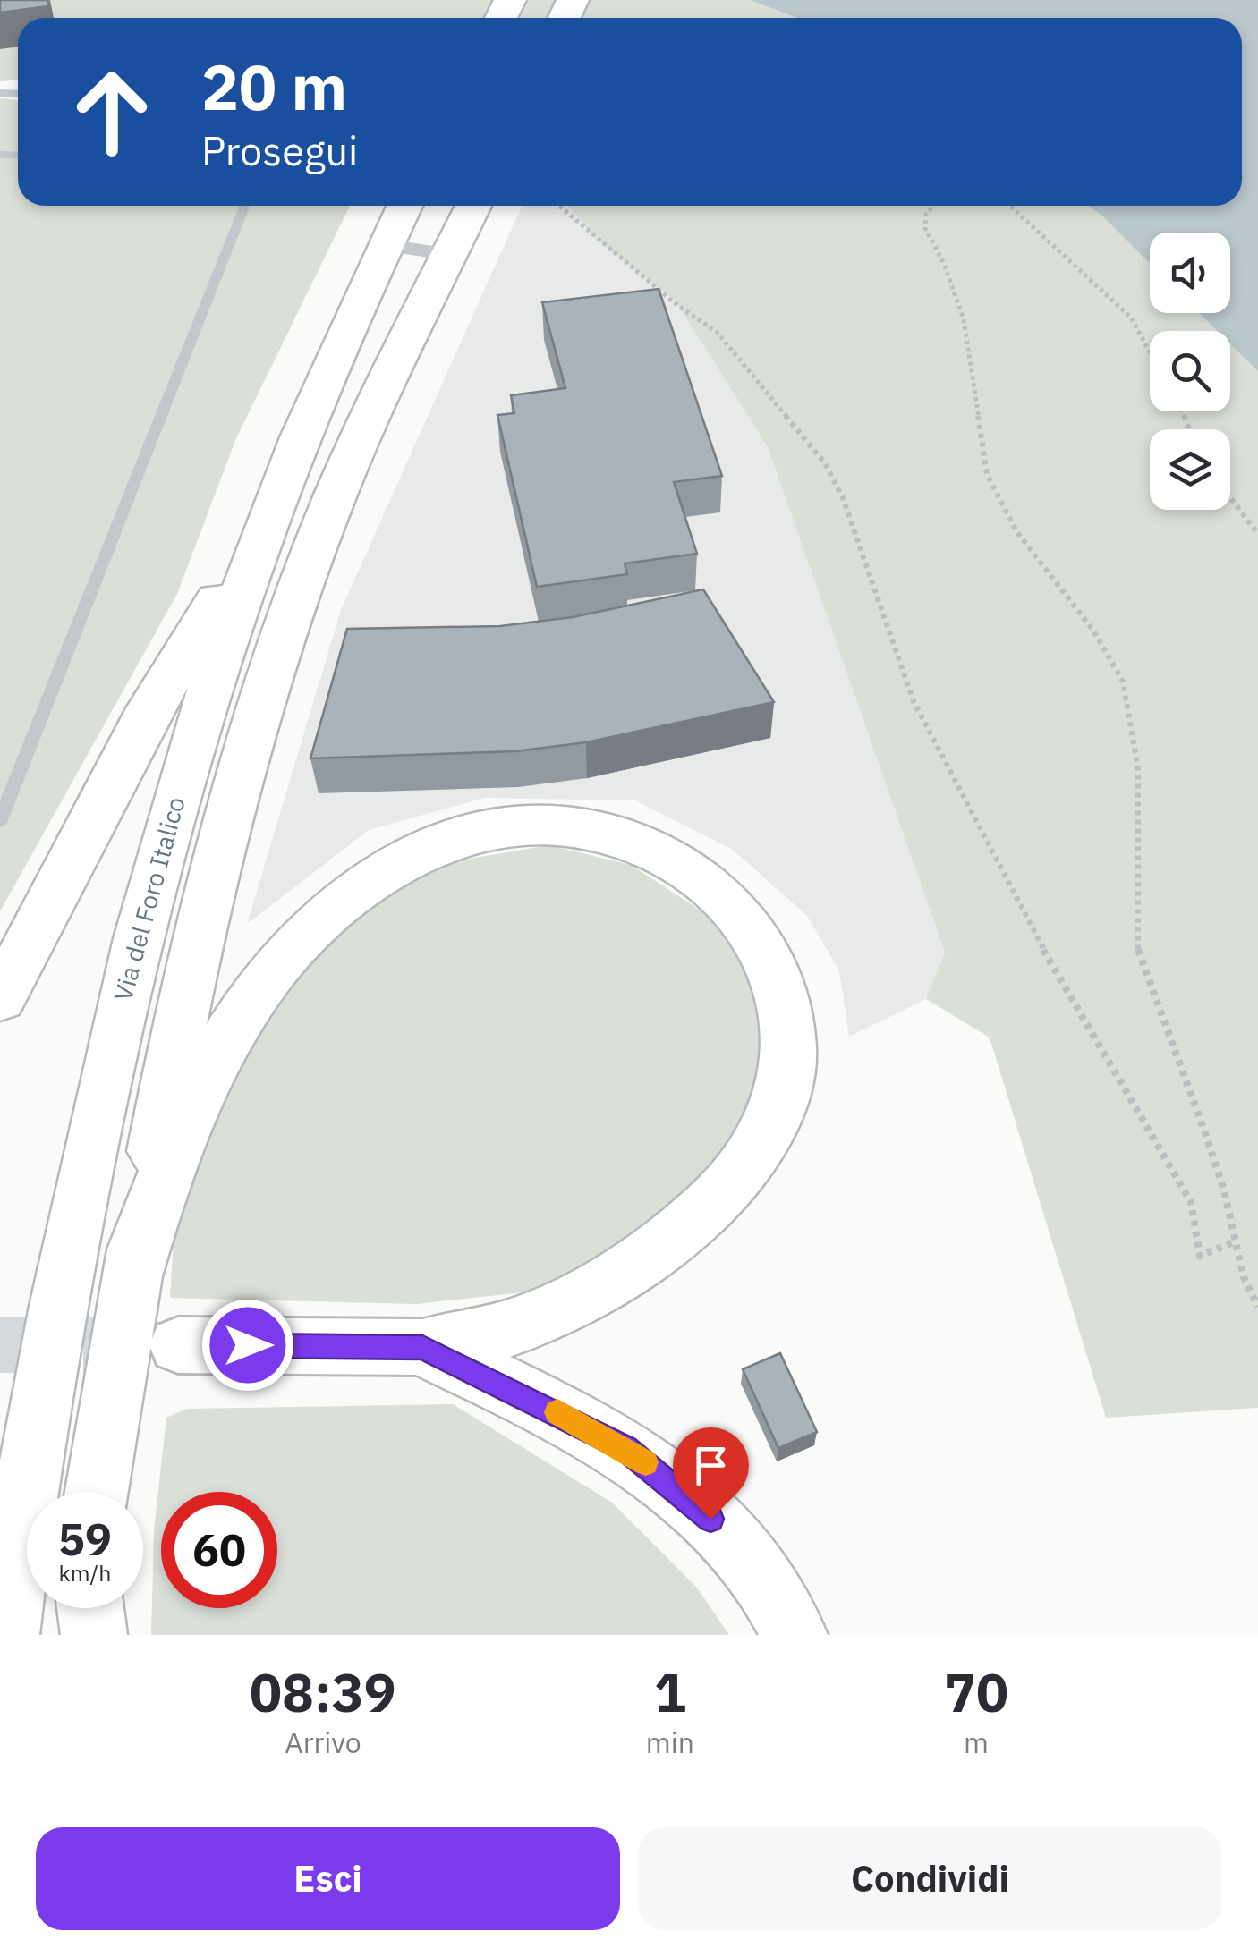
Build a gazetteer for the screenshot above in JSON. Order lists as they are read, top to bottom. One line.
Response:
{"streets":{"highway":["Via del Foro Italico"]},"page":{"turn":["20 m","Prosegui"],"speed":"59 km/h","limit":"60","eta":["08:39","Arrivo","1","min","70","m"],"buttons":["Esci","Condividi"]}}
